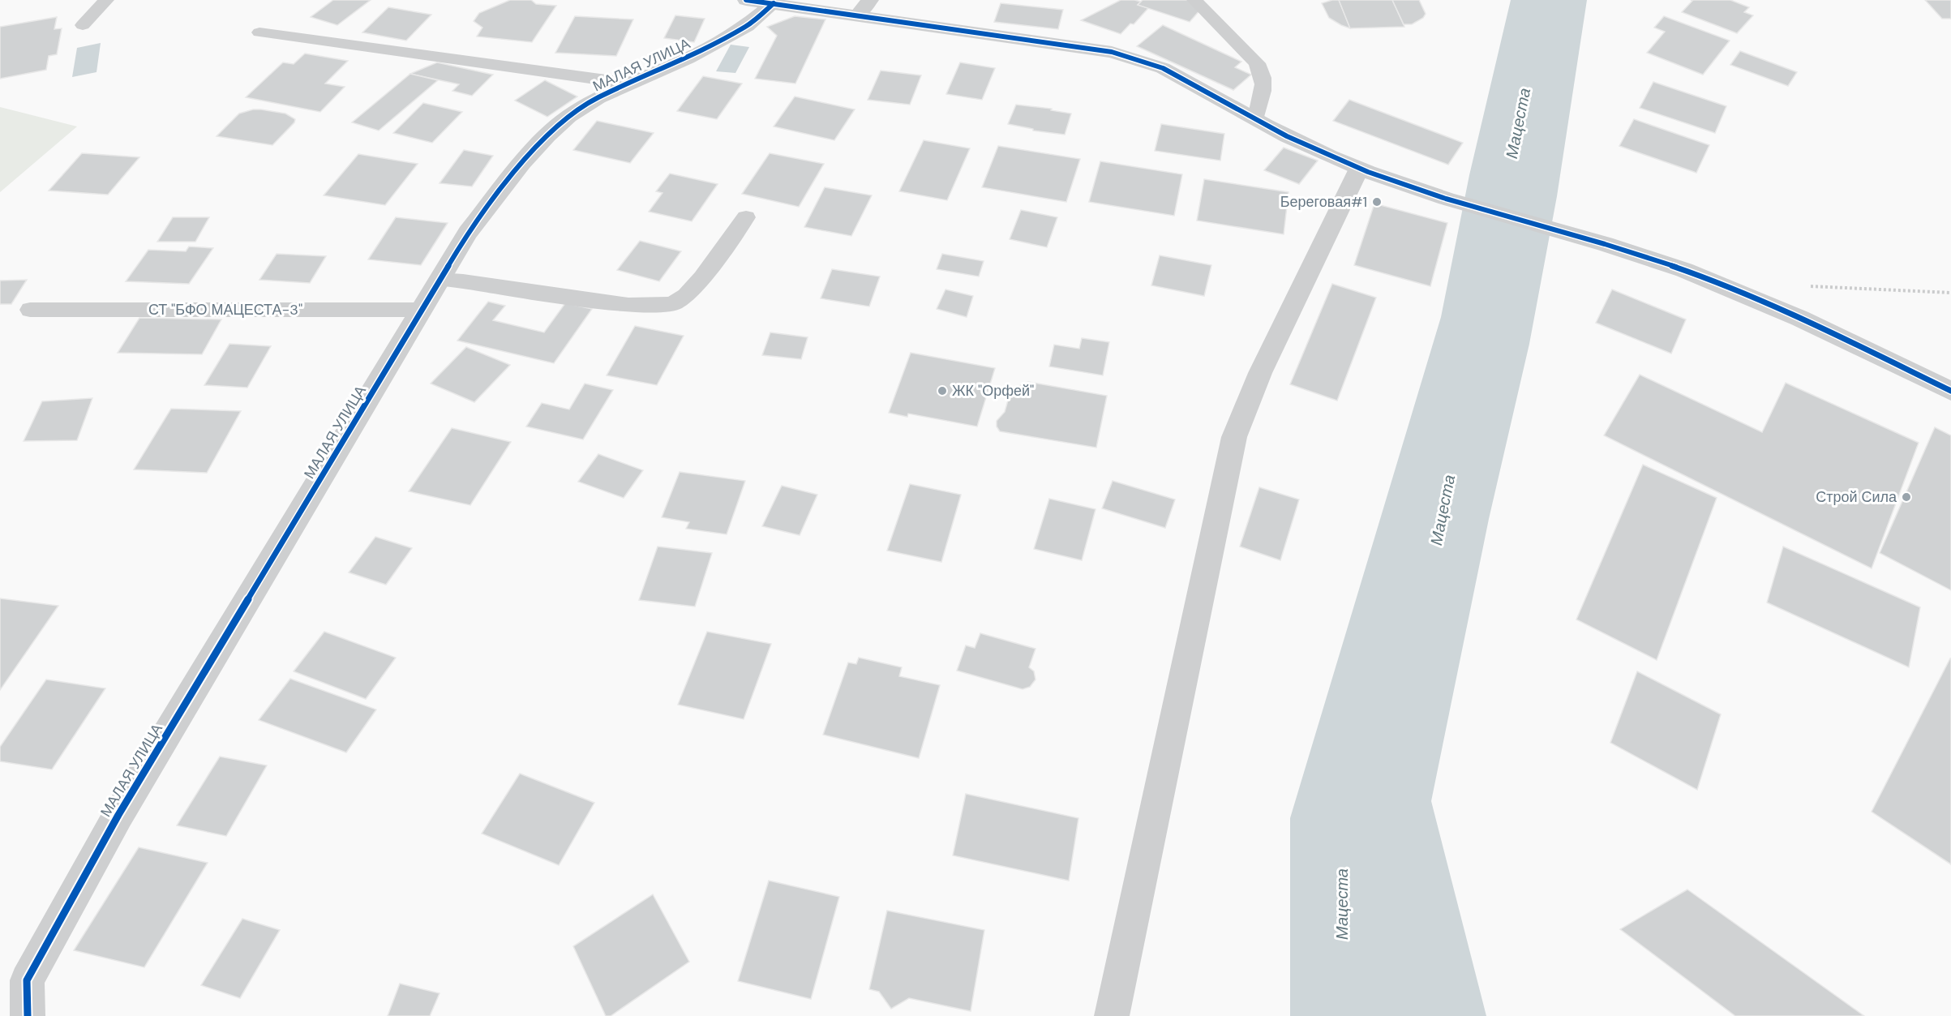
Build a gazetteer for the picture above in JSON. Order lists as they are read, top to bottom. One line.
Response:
{"streets":{"street":["МАЛАЯ УЛИЦА"],"lane":["СТ \"БФО МАЦЕСТА-3\""]},"crossings":[["МАЛАЯ УЛИЦА","СТ \"БФО МАЦЕСТА-3\""]],"water":["Мацеста"],"places":["Береговая#1","ЖК \"Орфей\"","Строй Сила"]}
